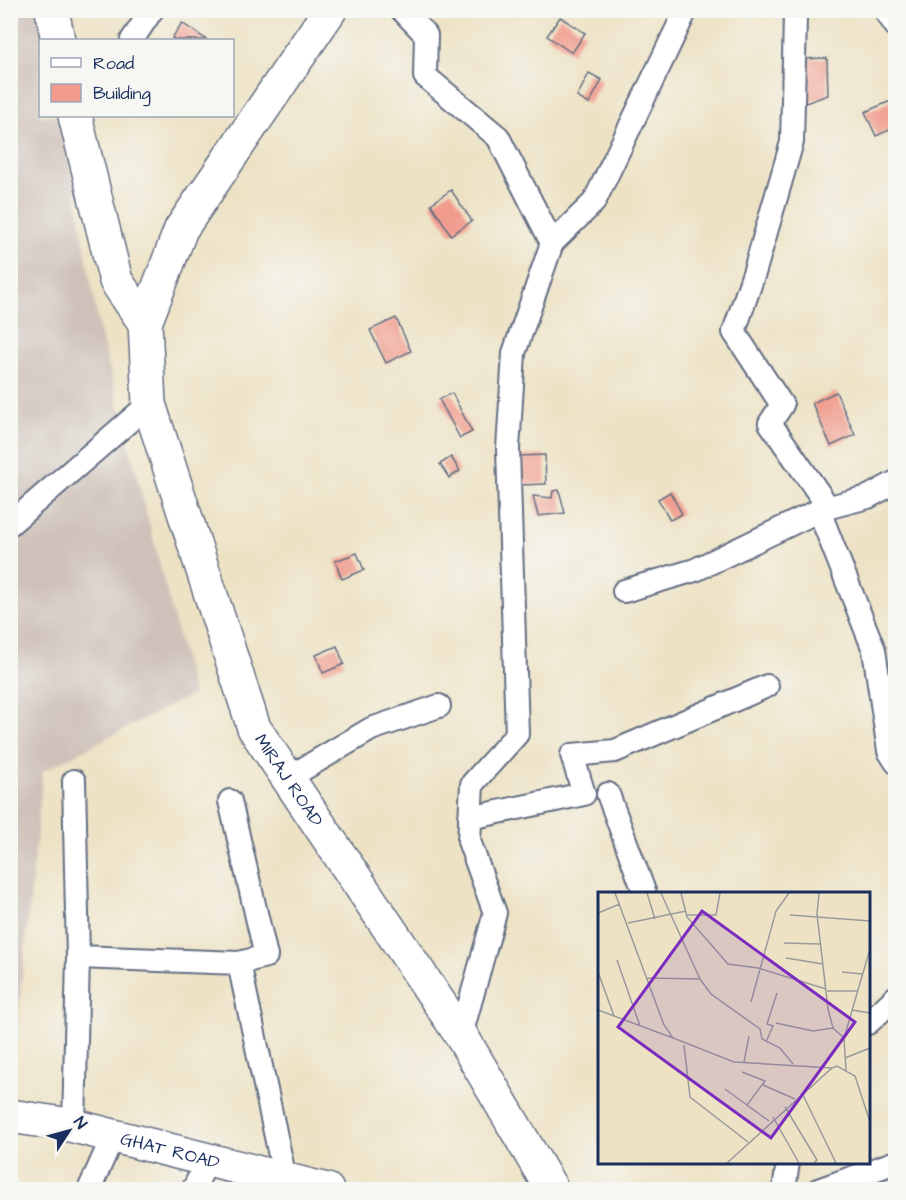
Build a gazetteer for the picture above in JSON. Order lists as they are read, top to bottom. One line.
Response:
{"streets":{"main road":["MIRAJ ROAD","GHAT ROAD"]},"legend":["Road","Building"],"north":"top right"}
